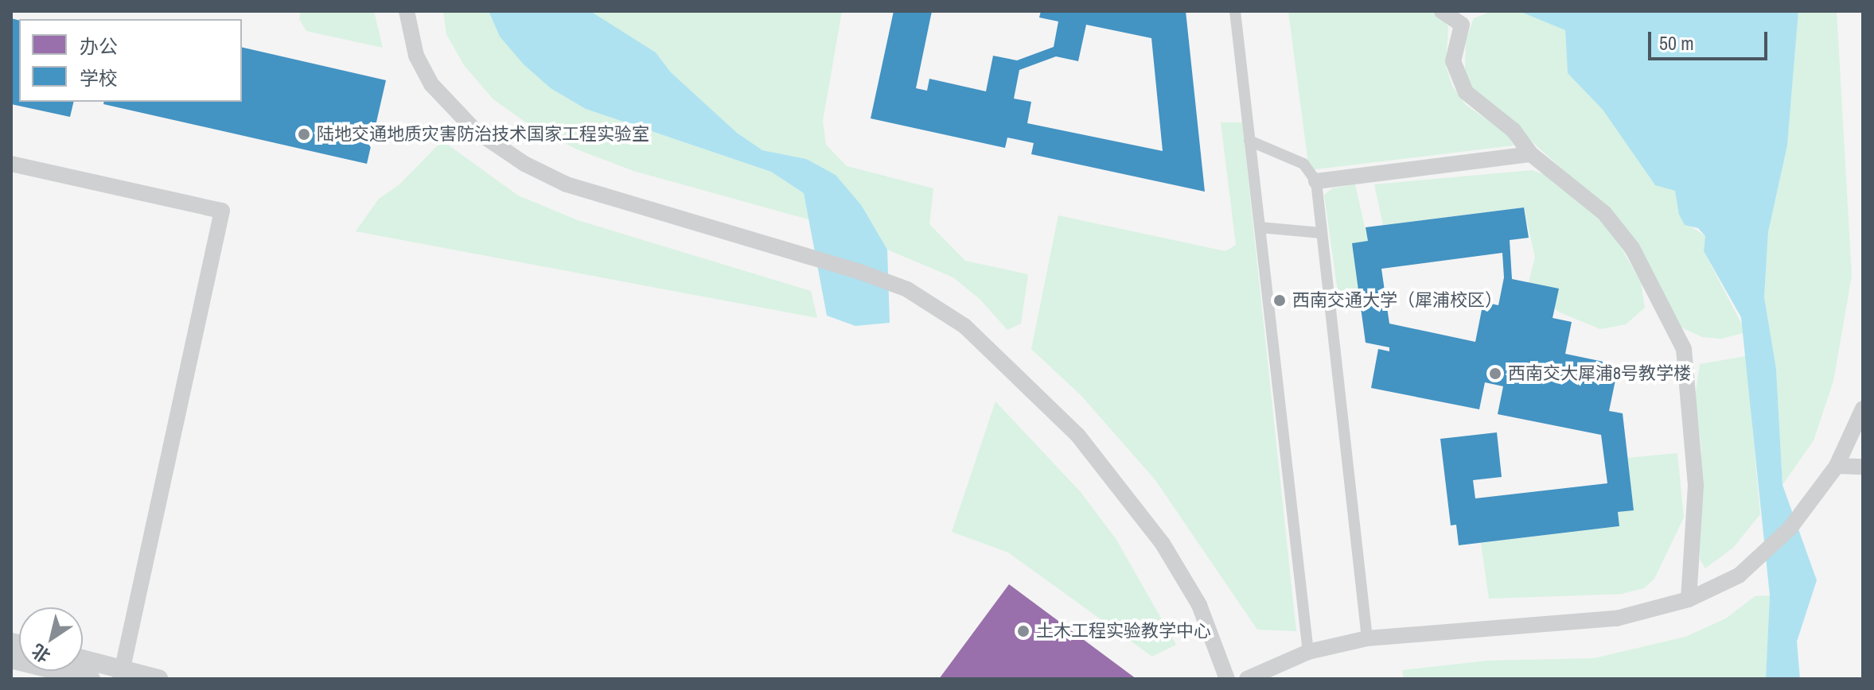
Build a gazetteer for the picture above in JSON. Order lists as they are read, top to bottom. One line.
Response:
{"places":["陆地交通地质灾害防治技术国家工程实验室","西南交通大学（犀浦校区）","西南交大犀浦8号教学楼","土木工程实验教学中心"],"legend":["办公","学校"],"scale_bar":"50 m","north":"bottom left"}
